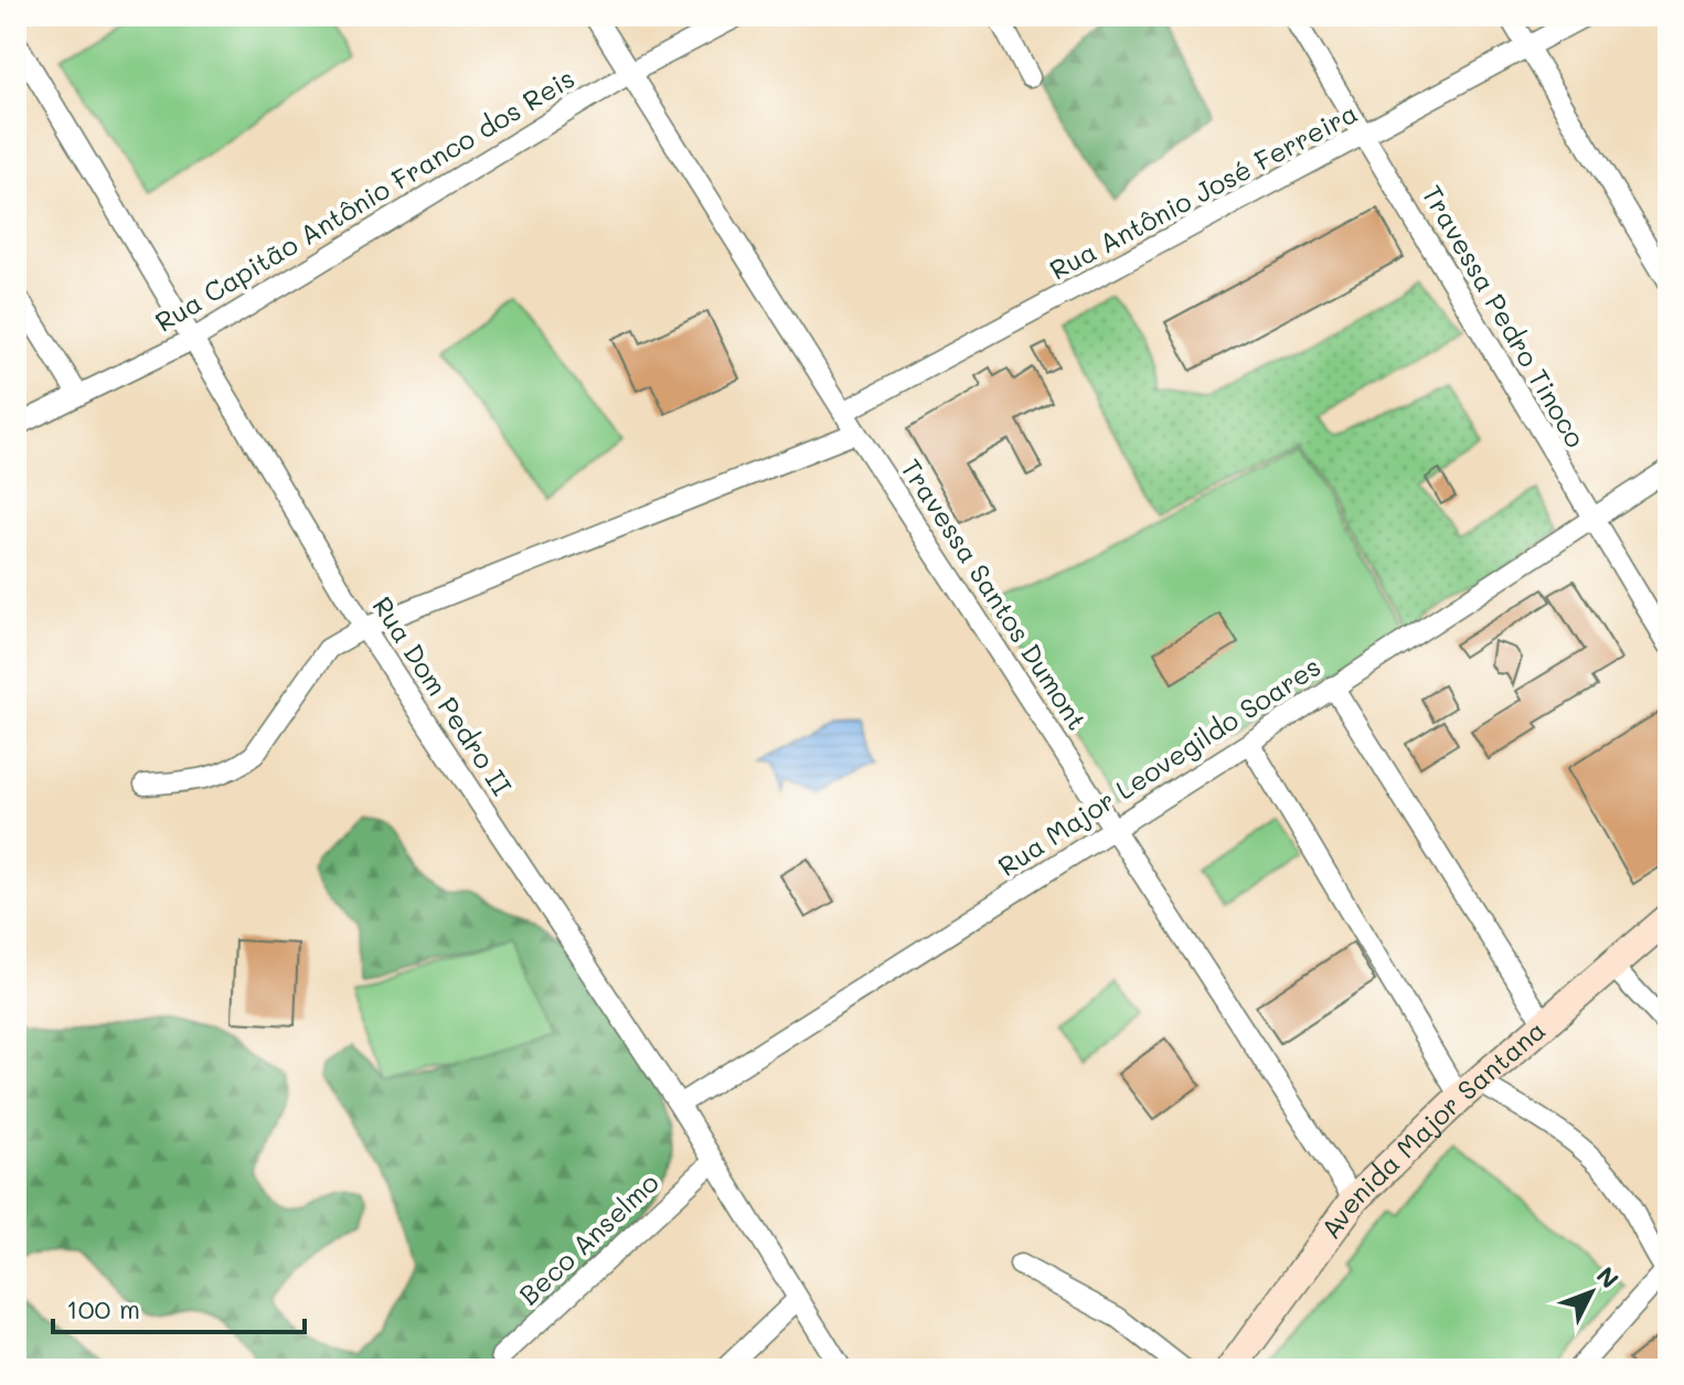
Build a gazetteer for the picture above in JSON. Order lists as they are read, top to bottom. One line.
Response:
{"streets":{"street":["Rua Antônio José Ferreira","Rua Capitão Antônio Franco dos Reis","Travessa Pedro Tinoco","Travessa Santos Dumont","Rua Dom Pedro II","Rua Major Leovegildo Soares","Avenida Major Santana","Beco Anselmo"]},"crossings":[["Rua Antônio José Ferreira","Travessa Pedro Tinoco"],["Rua Antônio José Ferreira","Travessa Santos Dumont"],["Rua Capitão Antônio Franco dos Reis","Travessa Santos Dumont"],["Rua Capitão Antônio Franco dos Reis","Rua Dom Pedro II"],["Travessa Pedro Tinoco","Rua Major Leovegildo Soares"],["Travessa Santos Dumont","Rua Major Leovegildo Soares"],["Travessa Santos Dumont","Avenida Major Santana"],["Rua Dom Pedro II","Rua Major Leovegildo Soares"],["Rua Dom Pedro II","Beco Anselmo"]],"scale_bar":"100 m","north":"top right"}
